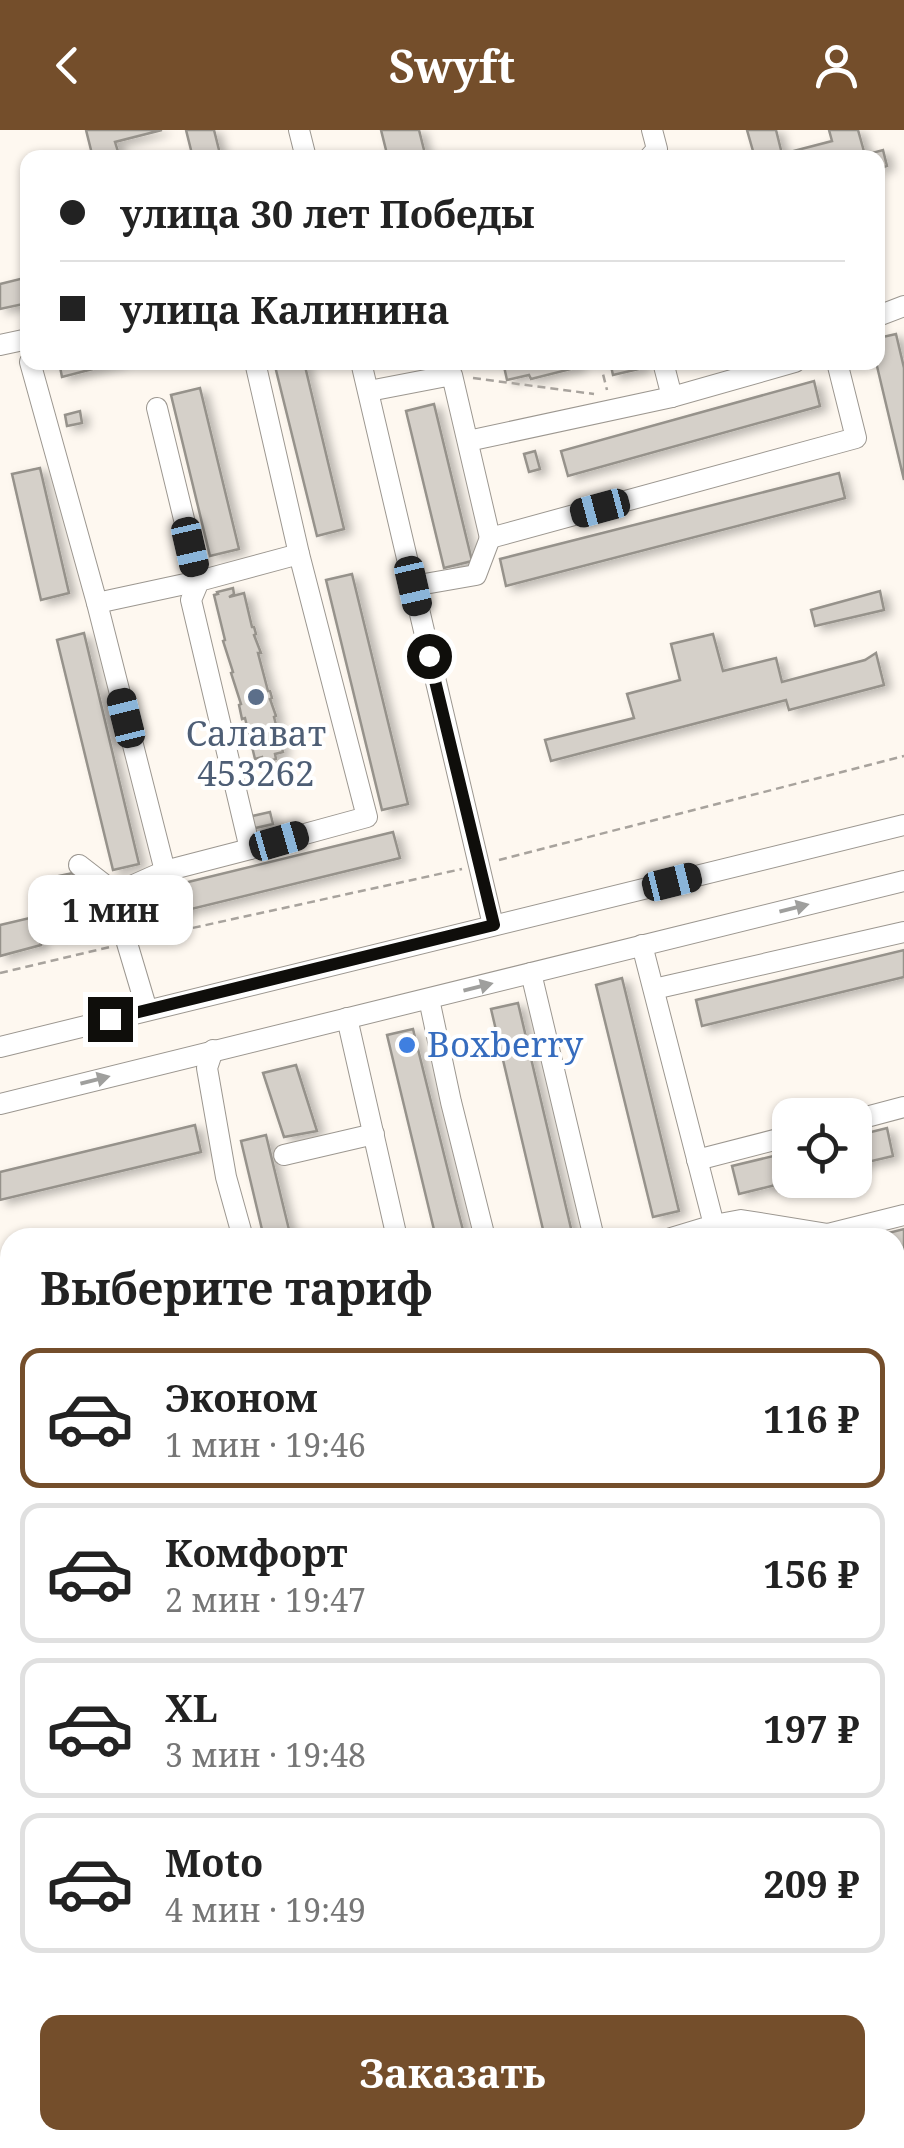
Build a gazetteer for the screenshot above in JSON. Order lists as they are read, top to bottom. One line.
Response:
{"places":["Салават 453262","Boxberry"],"page":{"header":"Swyft","banner":["улица 30 лет Победы","улица Калинина"],"bubble":"1 мин","heading":"Выберите тариф","list":[{"name":"Эконом","note":"1 мин · 19:46","value":"116 ₽"},{"name":"Комфорт","note":"2 мин · 19:47","value":"156 ₽"},{"name":"XL","note":"3 мин · 19:48","value":"197 ₽"},{"name":"Moto","note":"4 мин · 19:49","value":"209 ₽"}],"buttons":"Заказать"}}
